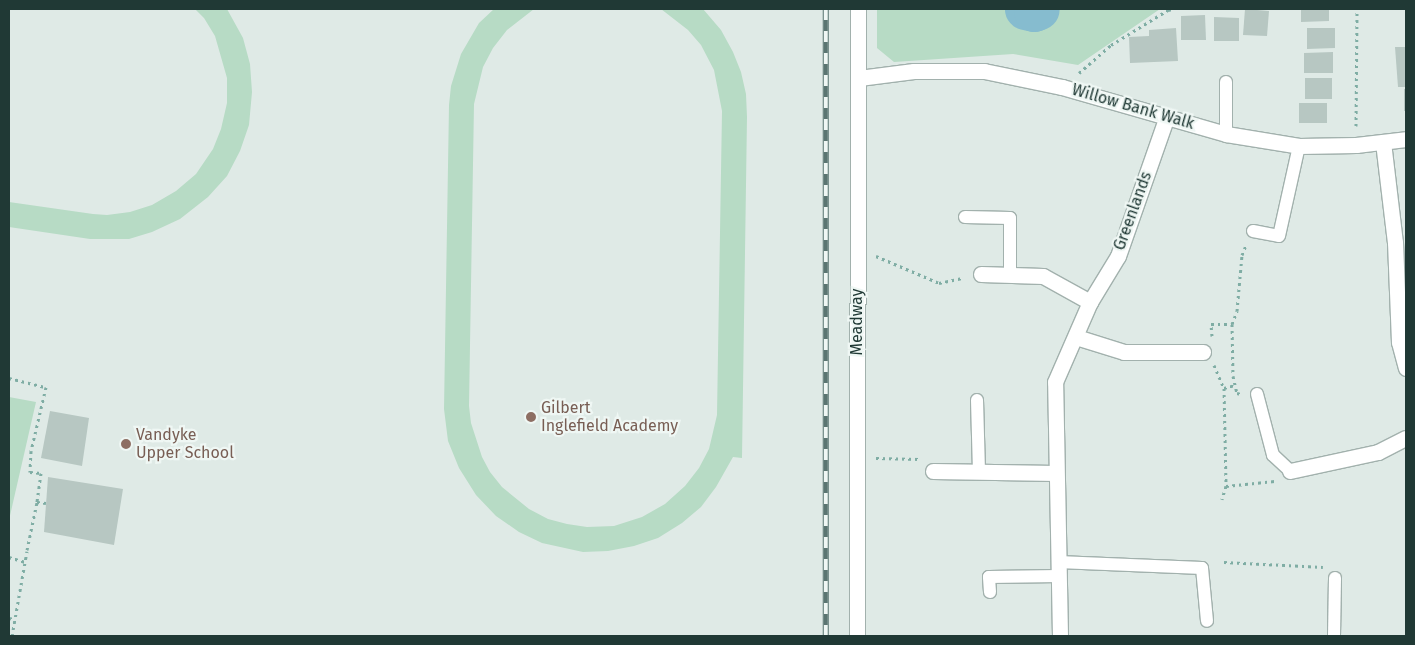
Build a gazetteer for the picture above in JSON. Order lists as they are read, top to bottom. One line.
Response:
{"streets":{"street":["Willow Bank Walk","Greenlands","Meadway"]},"crossings":[["Willow Bank Walk","Greenlands"],["Willow Bank Walk","Meadway"]],"places":["Gilbert Inglefield Academy","Vandyke Upper School"]}
